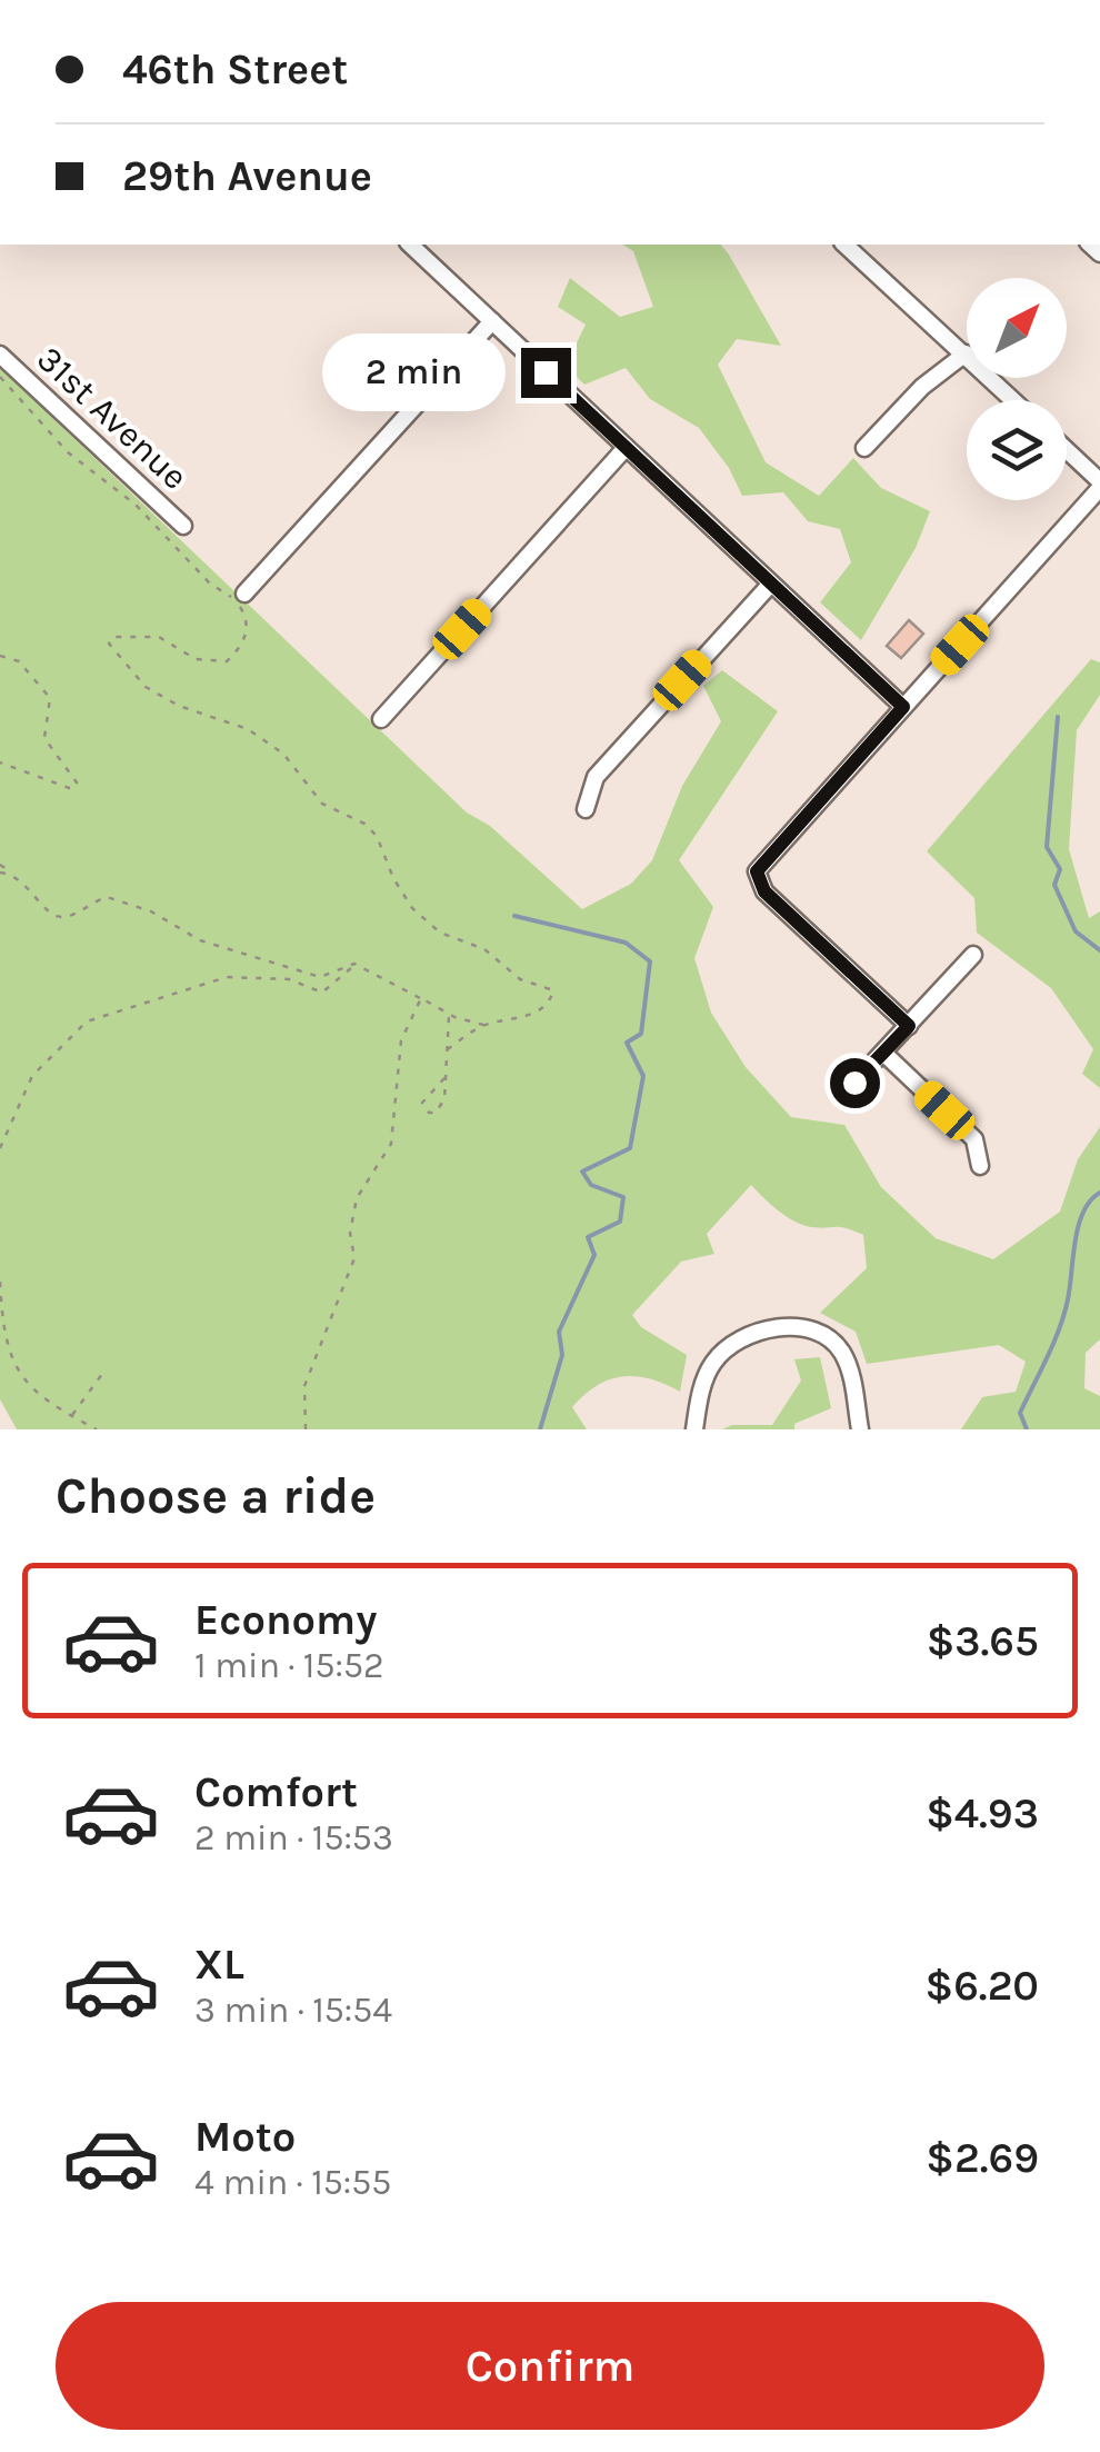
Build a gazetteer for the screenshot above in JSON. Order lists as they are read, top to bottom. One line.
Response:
{"streets":{"street":["31st Avenue"]},"north":"top right","page":{"banner":["46th Street","29th Avenue"],"bubble":"2 min","heading":"Choose a ride","list":[{"name":"Economy","note":"1 min · 15:52","value":"$3.65"},{"name":"Comfort","note":"2 min · 15:53","value":"$4.93"},{"name":"XL","note":"3 min · 15:54","value":"$6.20"},{"name":"Moto","note":"4 min · 15:55","value":"$2.69"}],"buttons":"Confirm"}}
